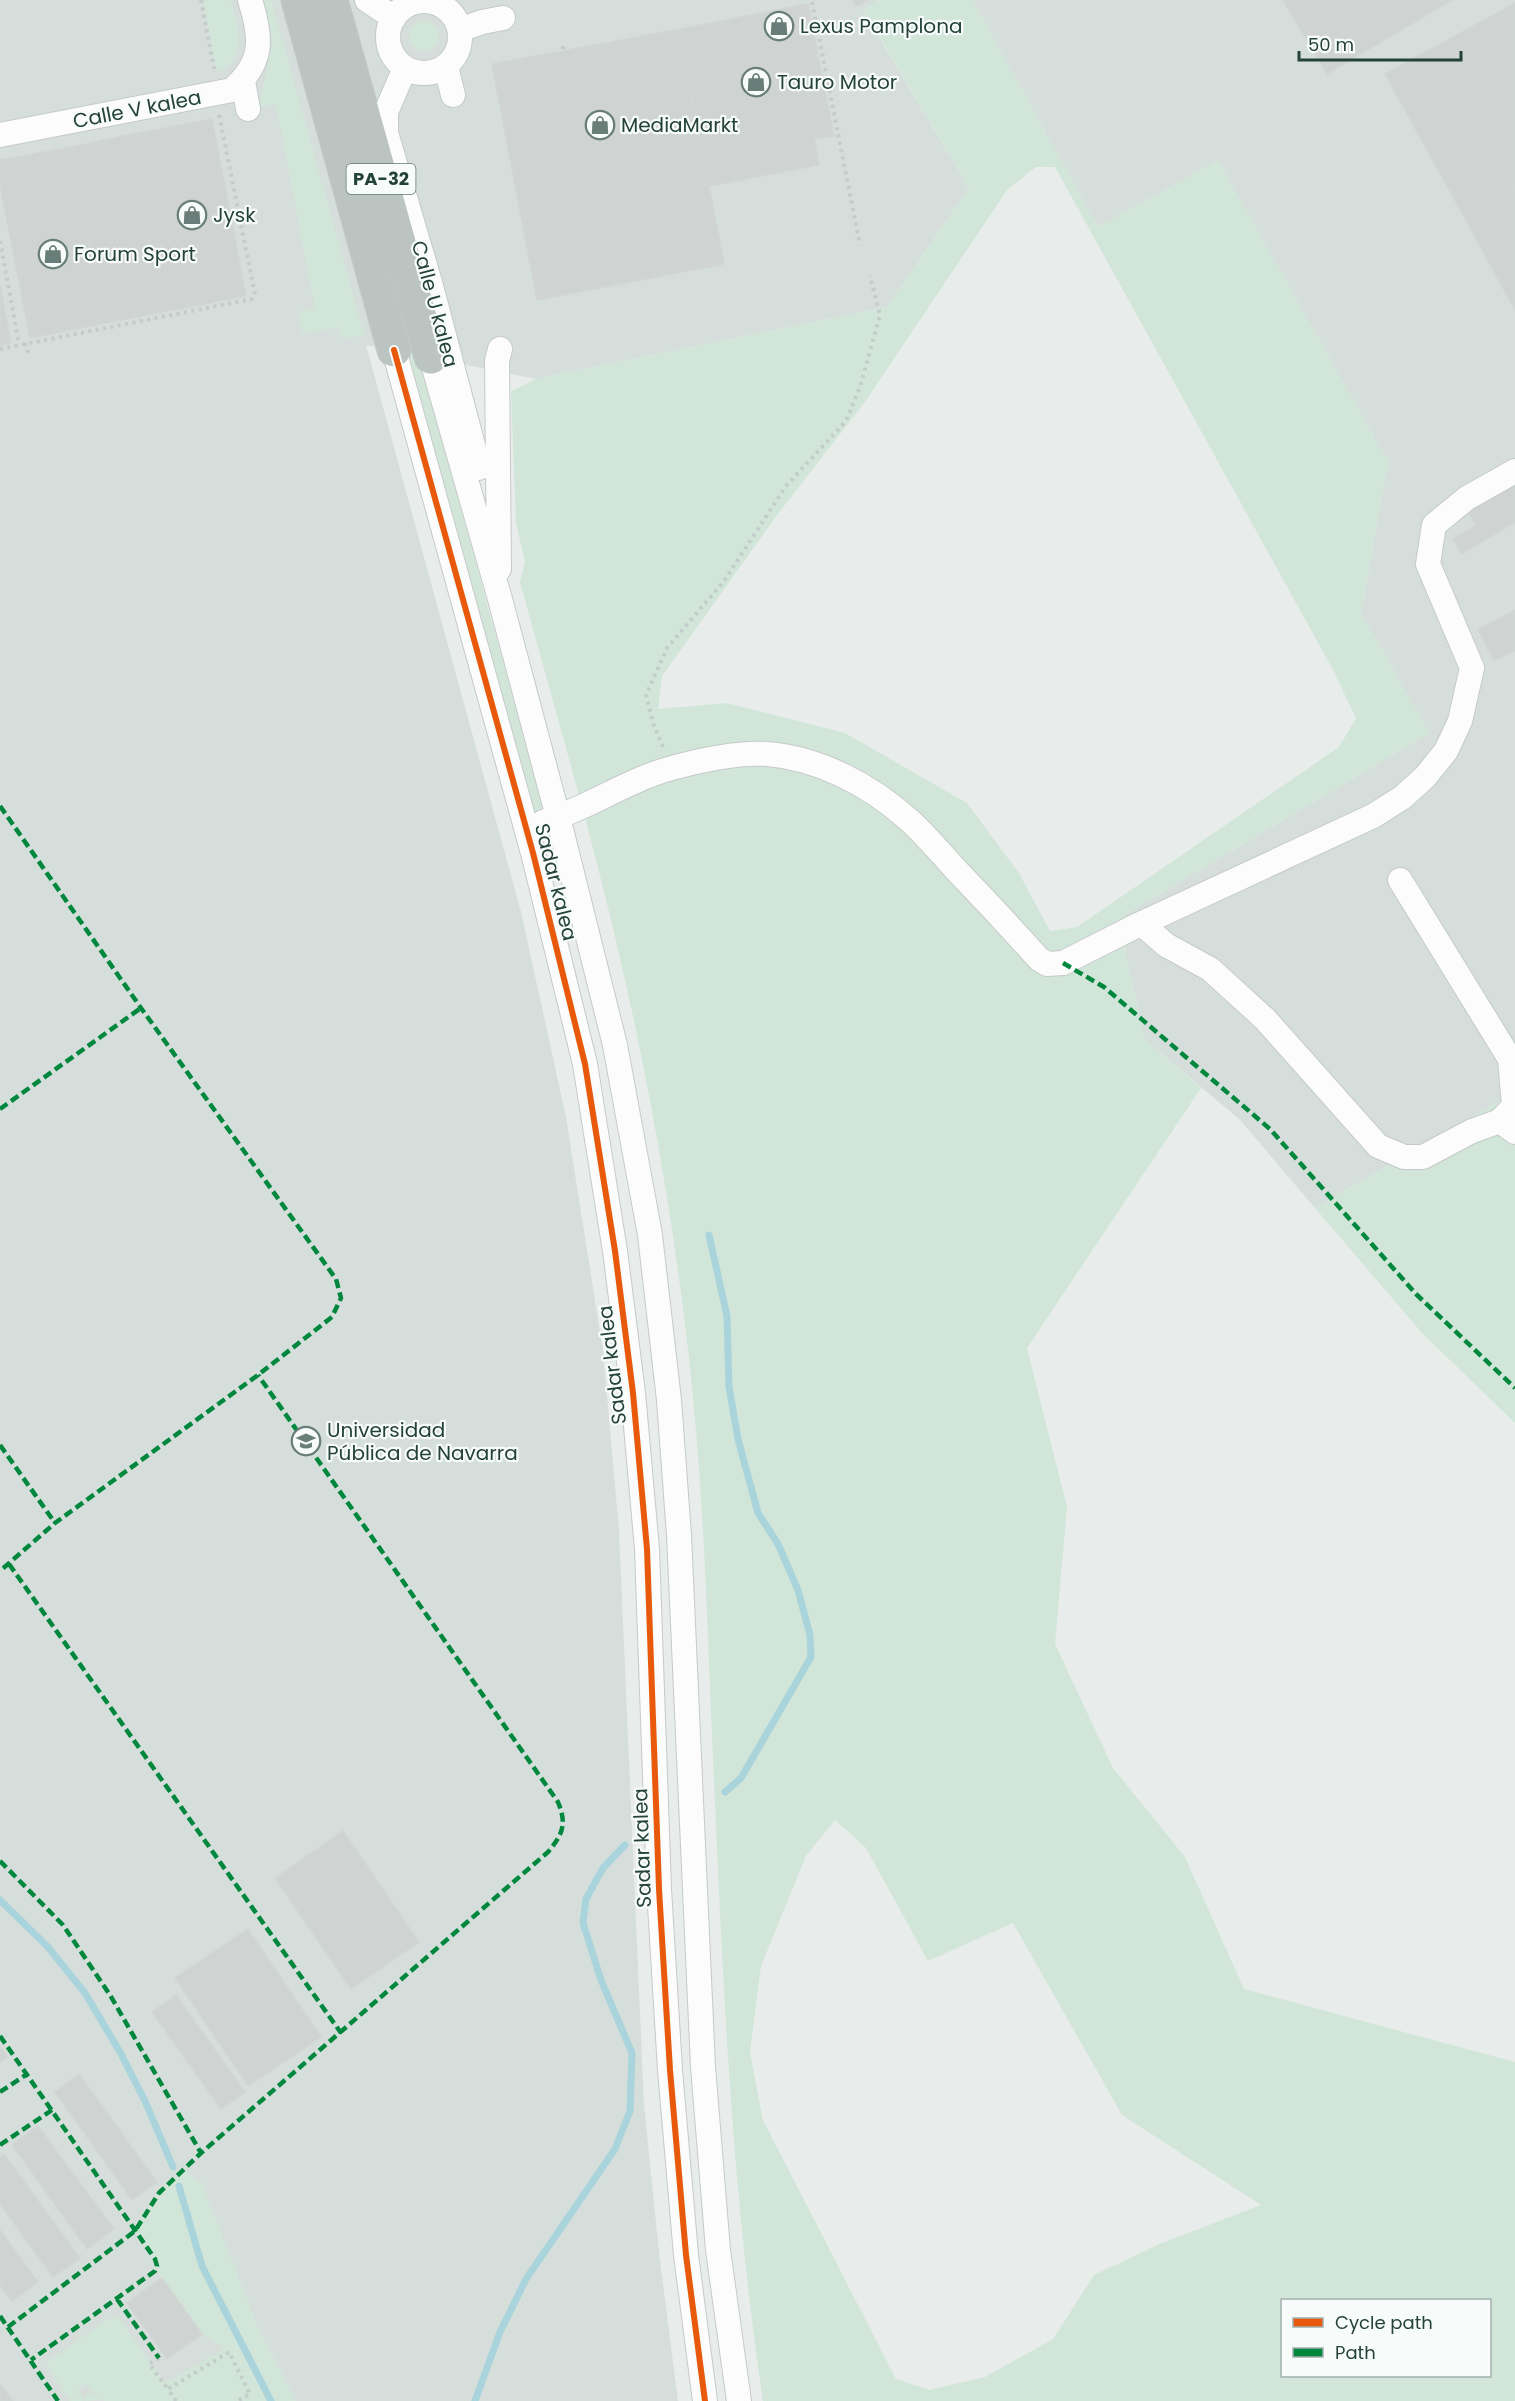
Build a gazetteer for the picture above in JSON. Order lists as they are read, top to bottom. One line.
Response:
{"streets":{"highway":["PA-32"],"street":["Calle V kalea","Calle U kalea","Sadar kalea"]},"crossings":[["PA-32","Sadar kalea"],["Calle U kalea","Sadar kalea"]],"places":{"shop":["Lexus Pamplona","Tauro Motor","MediaMarkt","Jysk","Forum Sport"],"school or university":["Universidad Pública de Navarra"]},"legend":["Cycle path","Path"],"scale_bar":"50 m"}
